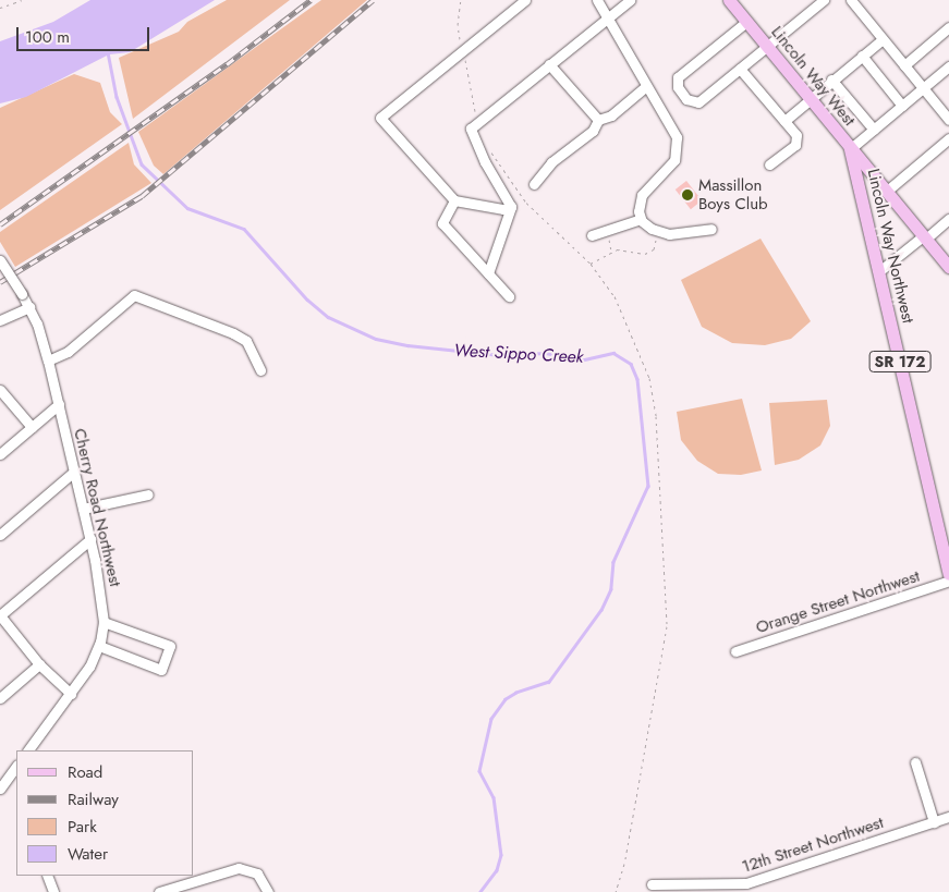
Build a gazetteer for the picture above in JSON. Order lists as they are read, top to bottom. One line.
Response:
{"streets":{"main road":["Lincoln Way West","Lincoln Way Northwest","SR 172"],"street":["Cherry Road Northwest","Orange Street Northwest","12th Street Northwest"]},"crossings":[["Lincoln Way West","Lincoln Way Northwest"]],"water":["West Sippo Creek"],"places":["Massillon Boys Club"],"legend":["Road","Railway","Park","Water"],"scale_bar":"100 m"}
